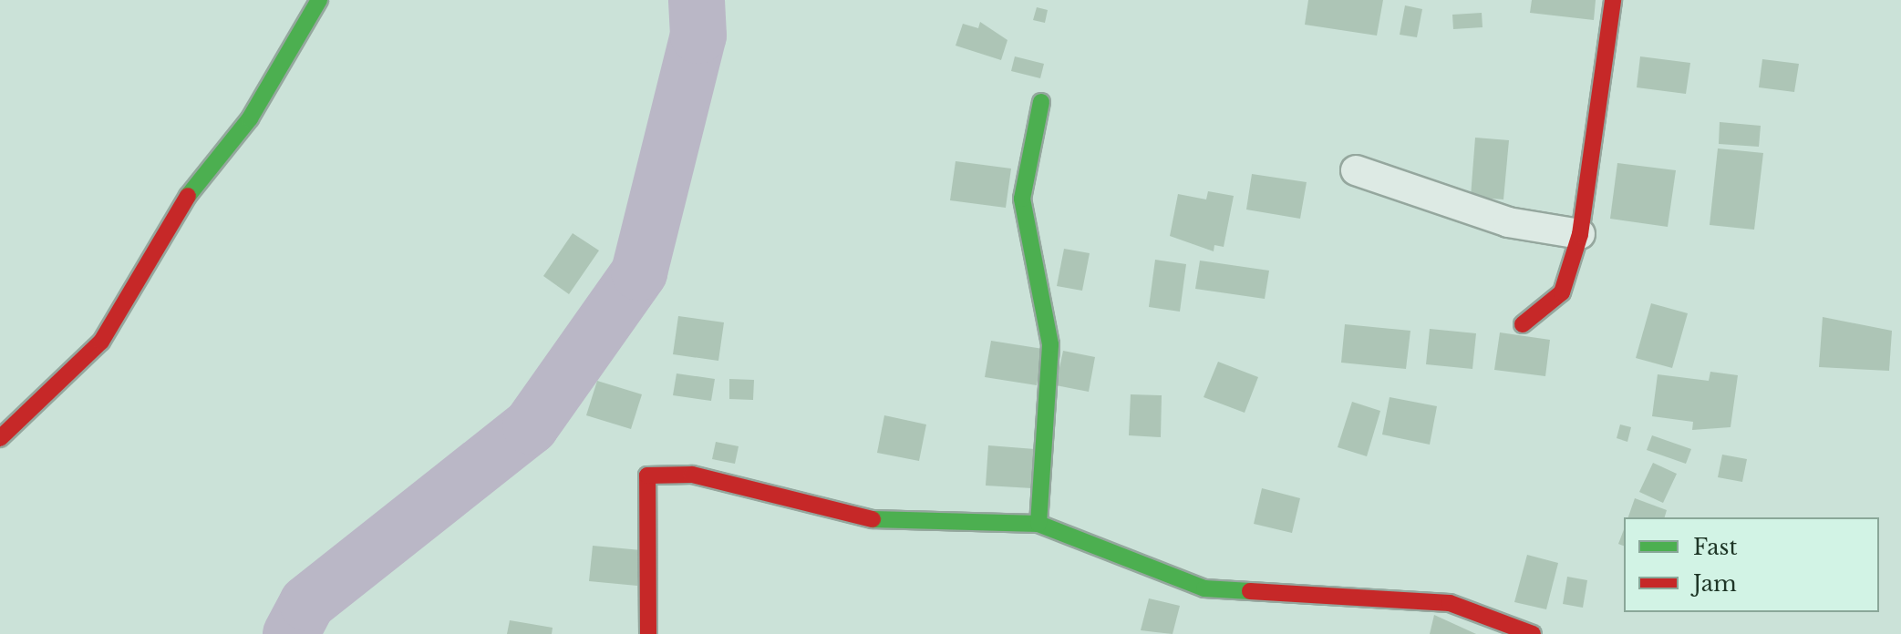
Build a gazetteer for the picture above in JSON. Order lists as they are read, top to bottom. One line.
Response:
{"legend":["Fast","Jam"]}
